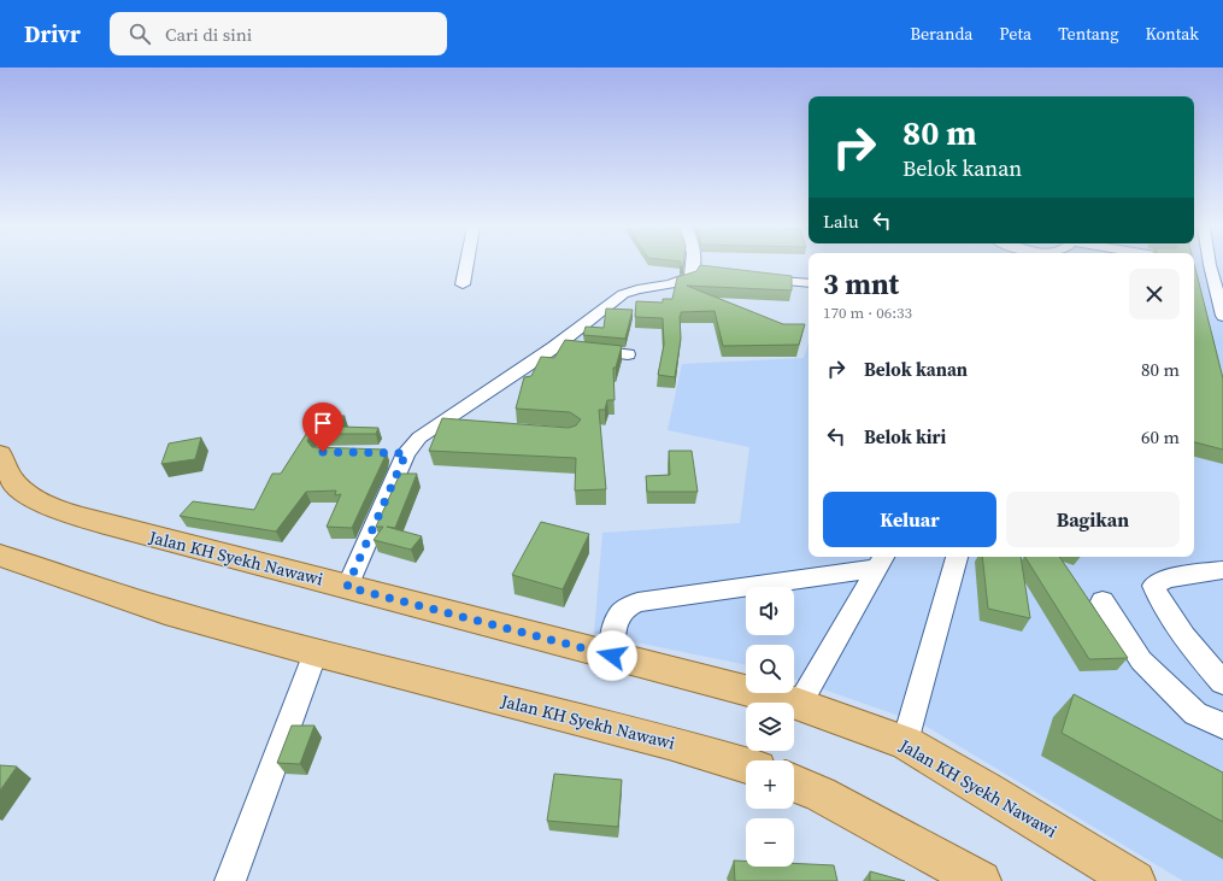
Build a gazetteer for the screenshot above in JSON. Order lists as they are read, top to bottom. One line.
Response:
{"streets":{"main road":["Jalan KH Syekh Nawawi"]},"page":{"header":"Drivr","search":"Cari di sini","nav":["Beranda","Peta","Tentang","Kontak"],"turn":["80 m","Belok kanan"],"then":"Lalu","heading":["3 mnt","170 m · 06:33"],"list":[{"name":"Belok kanan","value":"80 m"},{"name":"Belok kiri","value":"60 m"}],"buttons":["Keluar","Bagikan"],"map_buttons":["+","−"]}}
